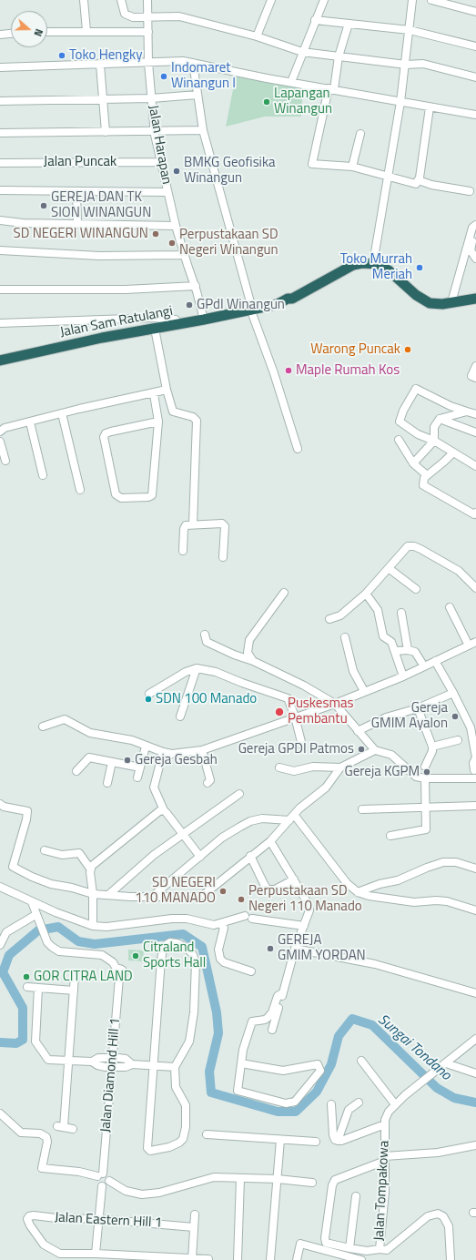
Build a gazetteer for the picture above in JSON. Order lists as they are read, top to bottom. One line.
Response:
{"streets":{"highway":["Jalan Sam Ratulangi"],"street":["Jalan Harapan","Jalan Puncak","Jalan Diamond Hill 1","Jalan Tompakowa","Jalan Eastern Hill 1"]},"crossings":[["Jalan Harapan","Jalan Puncak"],["Jalan Harapan","Jalan Sam Ratulangi"]],"water":["Sungai Tondano"],"places":["Toko Hengky","Indomaret Winangun I","Lapangan Winangun","BMKG Geofisika Winangun","GEREJA DAN TK SION WINANGUN","SD NEGERI WINANGUN","Perpustakaan SD Negeri Winangun","Toko Murrah Meriah","GPdI Winangun","Warong Puncak","Maple Rumah Kos","SDN 100 Manado","Puskesmas Pembantu","Gereja GMIM Ayalon","Gereja GPDI Patmos","Gereja Gesbah","Gereja KGPM","SD NEGERI 110 MANADO","Perpustakaan SD Negeri 110 Manado","GEREJA GMIM YORDAN","Citraland Sports Hall","GOR CITRA LAND"],"north":"right"}
